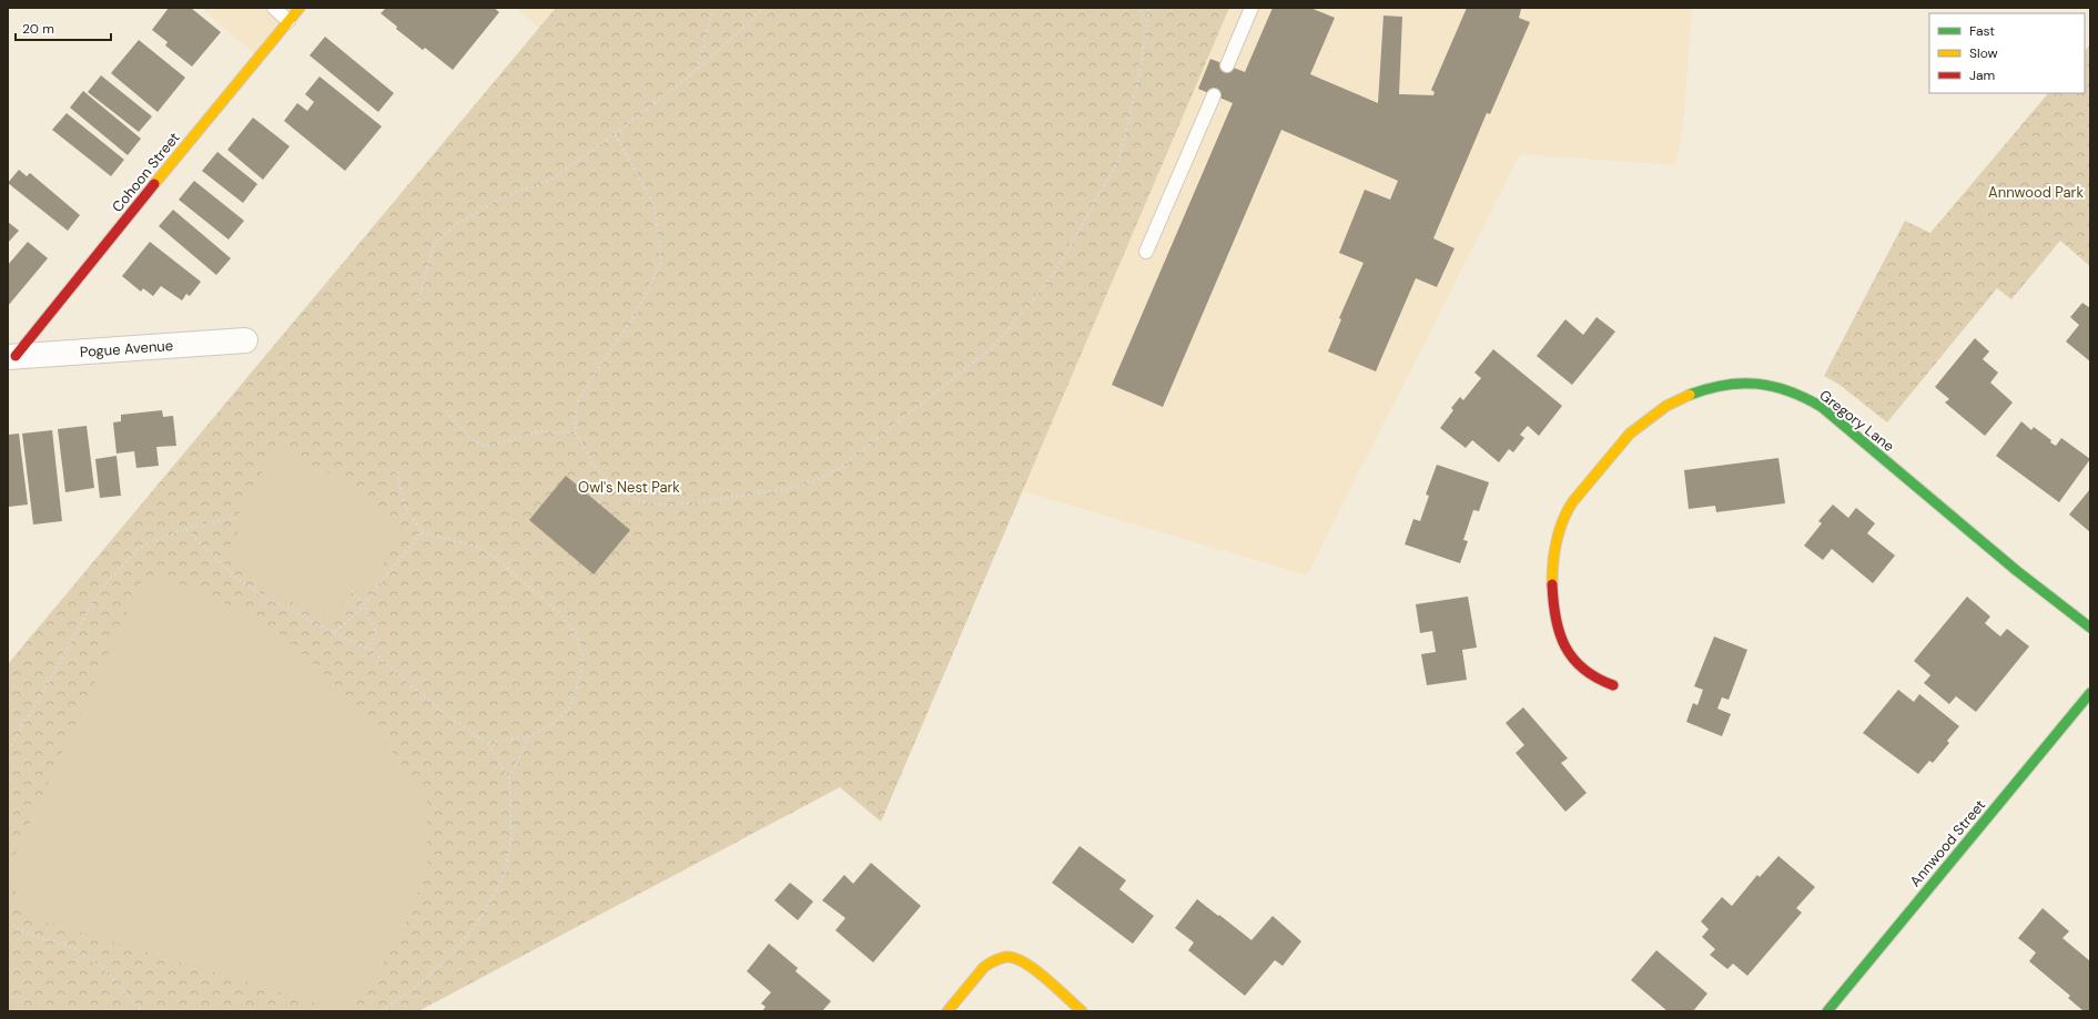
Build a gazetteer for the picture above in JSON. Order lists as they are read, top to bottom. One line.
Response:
{"streets":{"street":["Cohoon Street","Pogue Avenue","Gregory Lane","Annwood Street"]},"crossings":[["Cohoon Street","Pogue Avenue"]],"parks":["Annwood Park","Owl's Nest Park"],"legend":["Fast","Slow","Jam"],"scale_bar":"20 m"}
